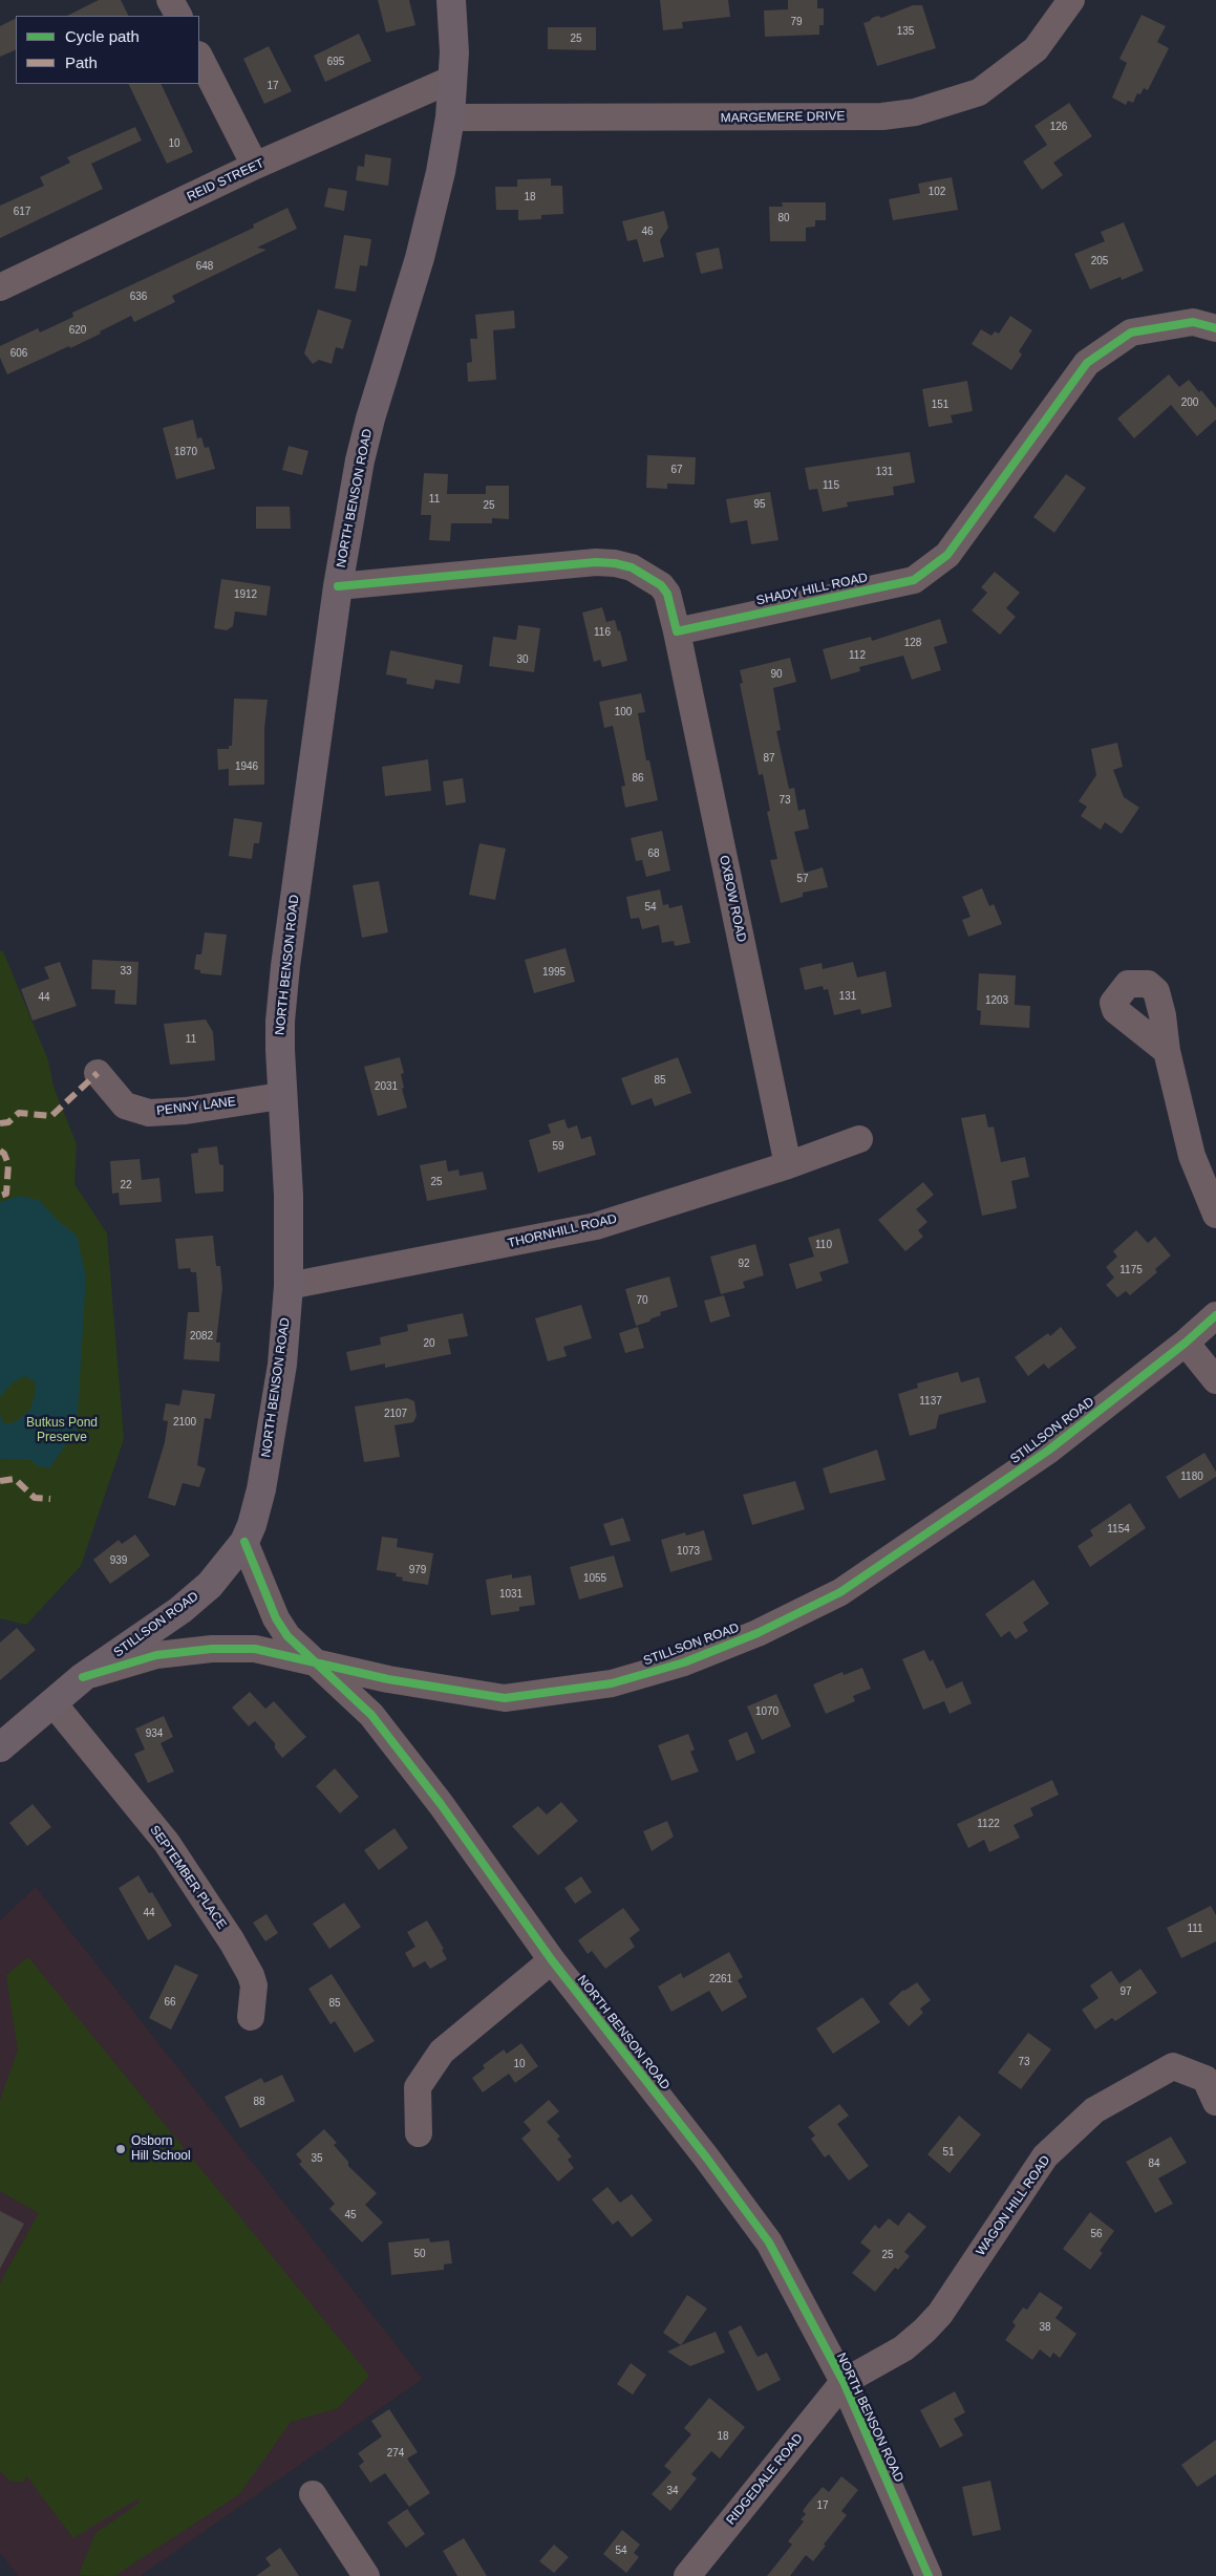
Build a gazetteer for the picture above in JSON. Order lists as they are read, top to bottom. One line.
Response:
{"streets":{"main road":["NORTH BENSON ROAD","STILLSON ROAD"],"street":["MARGEMERE DRIVE","REID STREET","SHADY HILL ROAD","OXBOW ROAD","PENNY LANE","THORNHILL ROAD","SEPTEMBER PLACE","WAGON HILL ROAD","RIDGEDALE ROAD"]},"crossings":[["MARGEMERE DRIVE","NORTH BENSON ROAD"],["REID STREET","NORTH BENSON ROAD"],["NORTH BENSON ROAD","PENNY LANE"],["NORTH BENSON ROAD","THORNHILL ROAD"],["NORTH BENSON ROAD","STILLSON ROAD"],["NORTH BENSON ROAD","WAGON HILL ROAD"],["NORTH BENSON ROAD","RIDGEDALE ROAD"],["SHADY HILL ROAD","OXBOW ROAD"],["OXBOW ROAD","THORNHILL ROAD"],["STILLSON ROAD","SEPTEMBER PLACE"],["WAGON HILL ROAD","RIDGEDALE ROAD"]],"parks":["Butkus Pond Preserve"],"places":["Osborn Hill School"],"house_numbers":["79","135","25","695","17","126","10","102","18","617","80","46","205","648","636","620","606","200","151","1870","67","131","115","11","95","25","1912","116","128","112","30","90","100","87","1946","86","73","68","57","54","33","1995","131","44","1203","11","85","2031","59","25","22","110","92","1175","70","2082","20","1137","2107","2100","1180","1154","1073","939","979","1055","1031","1070","934","1122","44","111","2261","97","66","85","73","10","88","51","35","84","45","56","50","25","38","18","274","34","17","54"],"legend":["Cycle path","Path"]}
